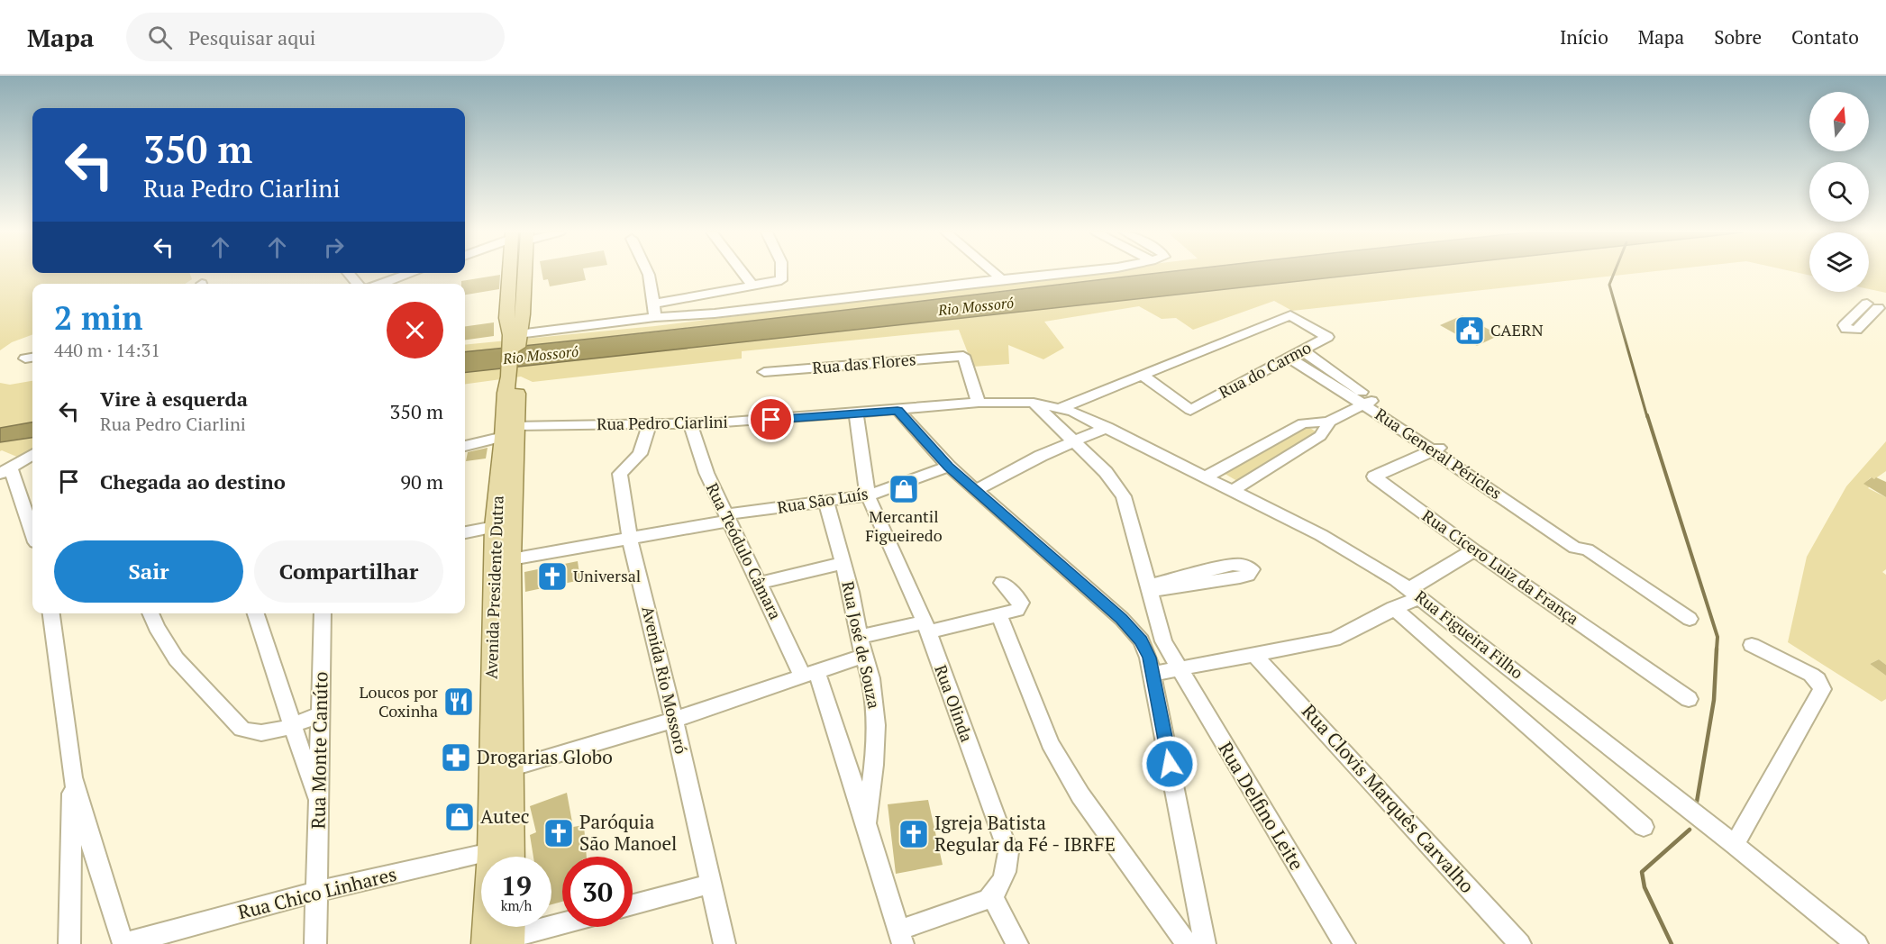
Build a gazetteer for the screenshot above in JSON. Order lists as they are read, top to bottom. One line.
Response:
{"streets":{"main road":["Avenida Presidente Dutra"],"street":["Rua das Flores","Rua do Carmo","Rua Pedro Ciarlini","Rua General Péricles","Rua São Luís","Rua Teódulo Câmara","Rua Cícero Luiz da França","Rua Figueira Filho","Rua José de Souza","Avenida Rio Mossoró","Rua Olinda","Rua Monte Canúto","Rua Clovis Marquês Carvalho","Rua Delfino Leite","Rua Chico Linhares"]},"crossings":[["Rua das Flores","Rua Pedro Ciarlini"],["Rua do Carmo","Rua General Péricles"],["Rua do Carmo","Rua Figueira Filho"],["Rua Pedro Ciarlini","Rua Teódulo Câmara"],["Rua Pedro Ciarlini","Avenida Presidente Dutra"],["Rua Pedro Ciarlini","Rua Figueira Filho"],["Rua Pedro Ciarlini","Avenida Rio Mossoró"],["Rua Pedro Ciarlini","Rua Olinda"],["Rua Pedro Ciarlini","Rua Delfino Leite"],["Rua General Péricles","Rua Cícero Luiz da França"],["Rua São Luís","Rua Teódulo Câmara"],["Rua São Luís","Avenida Presidente Dutra"],["Rua São Luís","Rua José de Souza"],["Rua São Luís","Avenida Rio Mossoró"],["Rua São Luís","Rua Olinda"],["Rua Teódulo Câmara","Rua José de Souza"],["Rua Figueira Filho","Rua Delfino Leite"],["Rua Monte Canúto","Rua Chico Linhares"]],"water":["Rio Mossoró"],"places":{"public building":["CAERN"],"shop":["Mercantil Figueiredo","Autec"],"church":["Universal","Paróquia São Manoel","Igreja Batista Regular da Fé - IBRFE"],"restaurant":["Loucos por Coxinha"],"pharmacy":["Drogarias Globo"]},"north":"top","page":{"header":"Mapa","search":"Pesquisar aqui","nav":["Início","Mapa","Sobre","Contato"],"turn":["350 m","Rua Pedro Ciarlini"],"heading":["2 min","440 m · 14:31"],"list":[{"name":"Vire à esquerda","note":"Rua Pedro Ciarlini","value":"350 m"},{"name":"Chegada ao destino","value":"90 m"}],"buttons":["Sair","Compartilhar"],"speed":"19 km/h","limit":"30"}}
